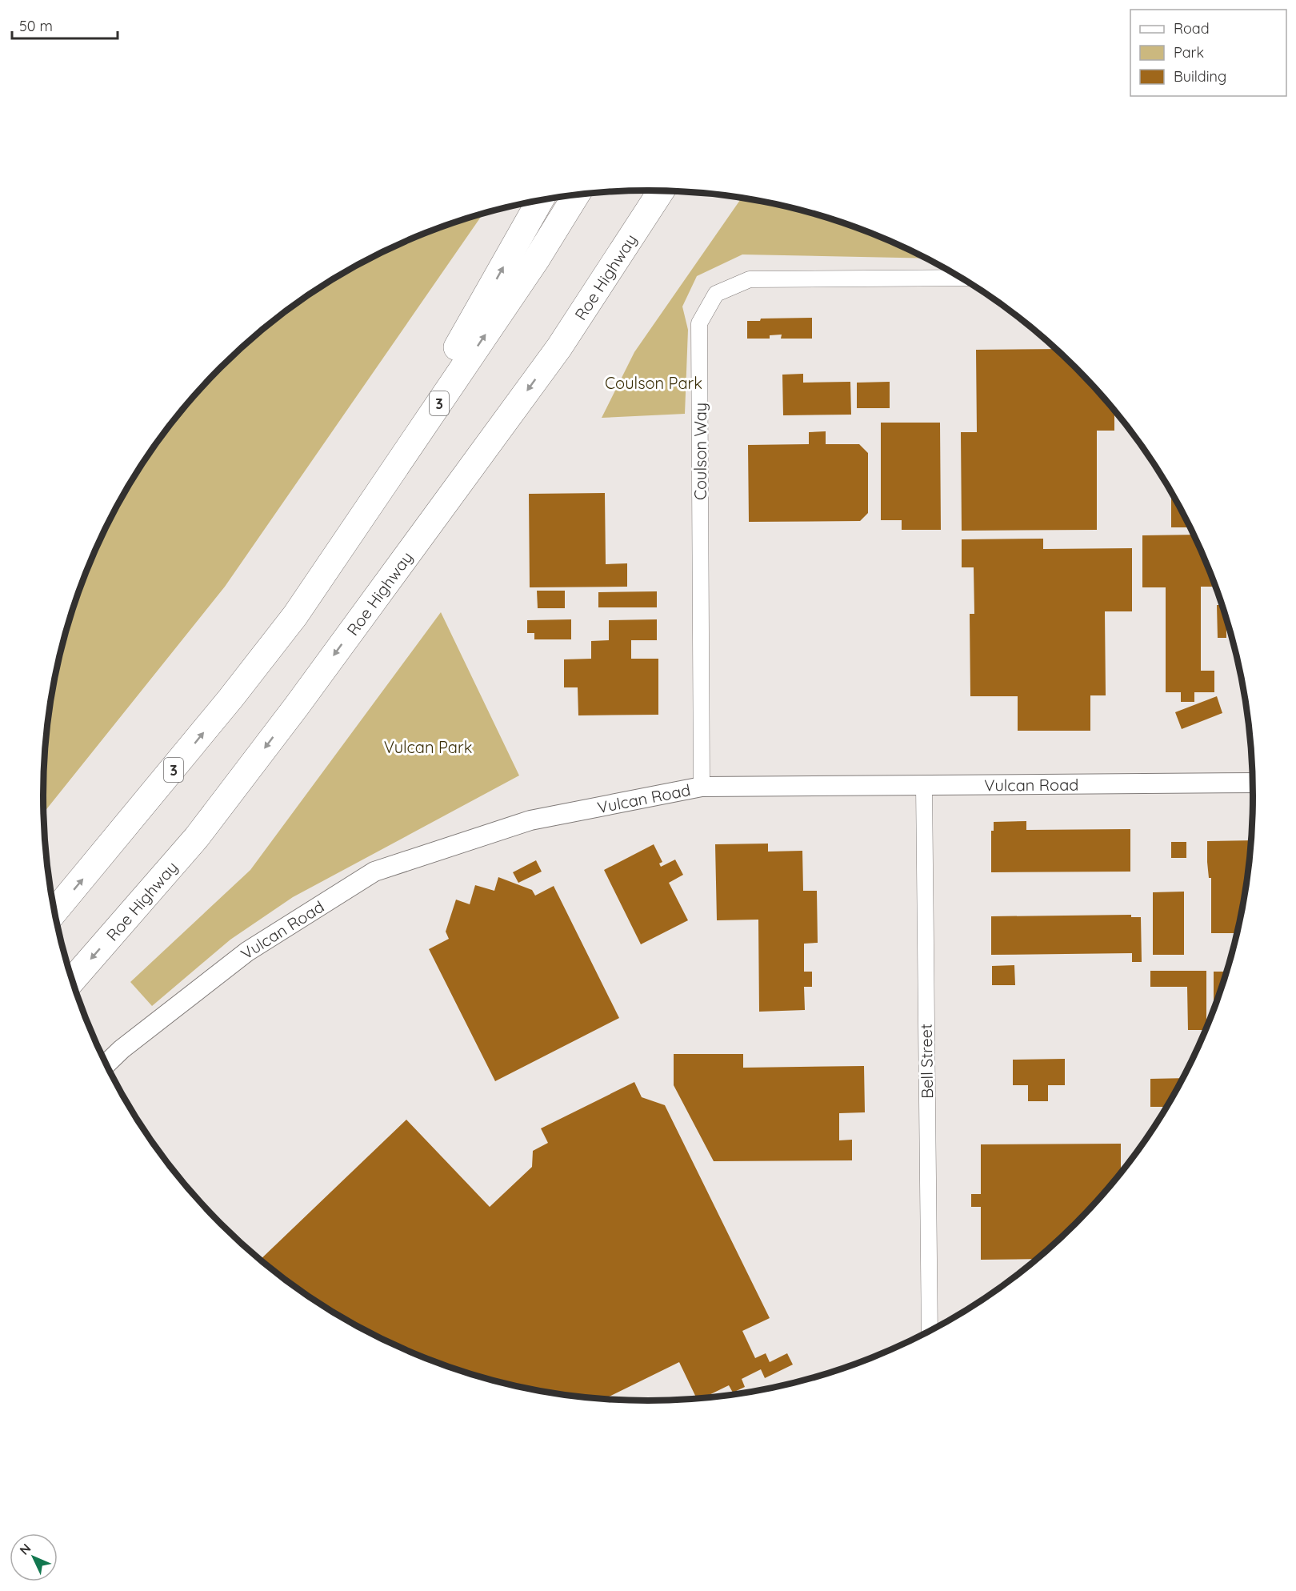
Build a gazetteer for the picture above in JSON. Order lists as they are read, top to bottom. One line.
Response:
{"streets":{"highway":["Roe Highway","3"],"street":["Coulson Way","Vulcan Road","Bell Street"]},"crossings":[["Coulson Way","Vulcan Road"],["Vulcan Road","Bell Street"]],"parks":["Coulson Park","Vulcan Park"],"legend":["Road","Park","Building"],"scale_bar":"50 m","north":"top left"}
